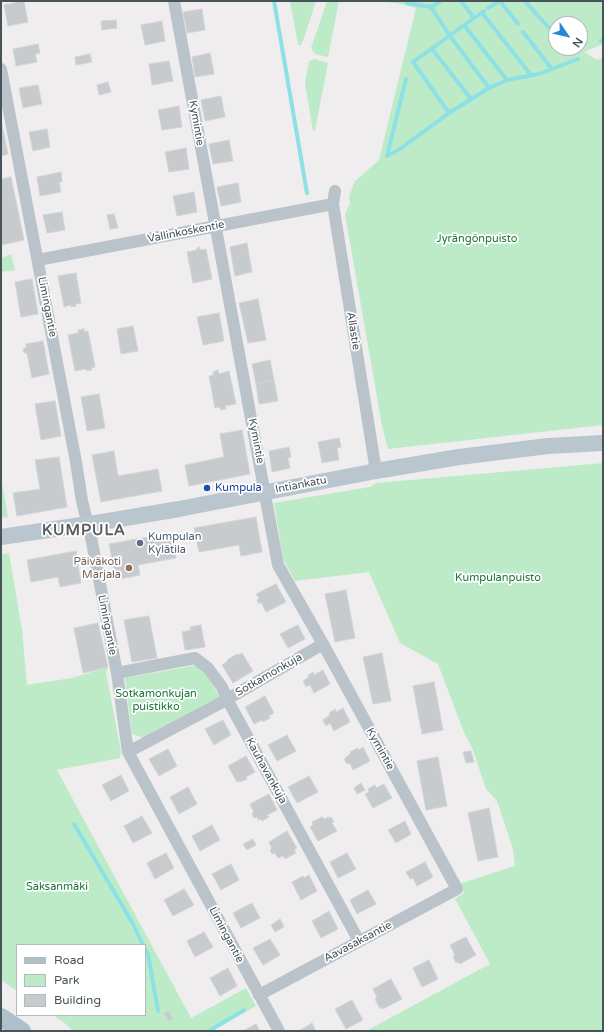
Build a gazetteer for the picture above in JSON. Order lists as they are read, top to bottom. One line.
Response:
{"streets":{"street":["Kymintie","Vallinkoskentie","Limingantie","Allastie","Intiankatu","Sotkamonkuja","Kauhavankuja","Aavasaksantie"]},"crossings":[["Kymintie","Vallinkoskentie"],["Kymintie","Intiankatu"],["Kymintie","Sotkamonkuja"],["Kymintie","Aavasaksantie"],["Vallinkoskentie","Limingantie"],["Vallinkoskentie","Allastie"],["Limingantie","Intiankatu"],["Limingantie","Sotkamonkuja"],["Limingantie","Aavasaksantie"],["Allastie","Intiankatu"],["Sotkamonkuja","Kauhavankuja"],["Kauhavankuja","Aavasaksantie"]],"districts":["KUMPULA"],"parks":["Jyrängönpuisto","Kumpulanpuisto","Sotkamonkujan puistikko","Saksanmäki"],"places":["Kumpula","Kumpulan Kylätila","Päiväkoti Marjala"],"legend":["Road","Park","Building"],"north":"bottom right"}
